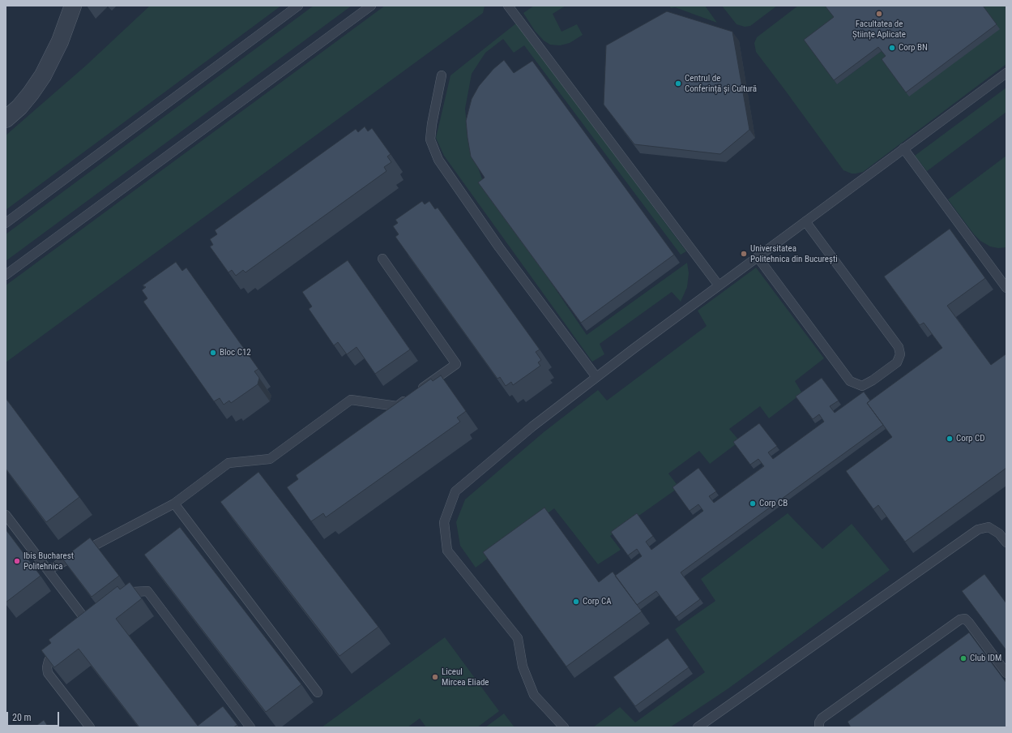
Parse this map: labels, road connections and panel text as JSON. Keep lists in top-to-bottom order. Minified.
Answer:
{"places":["Facultatea de Științe Aplicate","Corp BN","Centrul de Conferință și Cultură","Universitatea Politehnica din București","Bloc C12","Corp CD","Corp CB","Ibis Bucharest Politehnica","Corp CA","Club IDM","Liceul Mircea Eliade"],"scale_bar":"20 m"}
